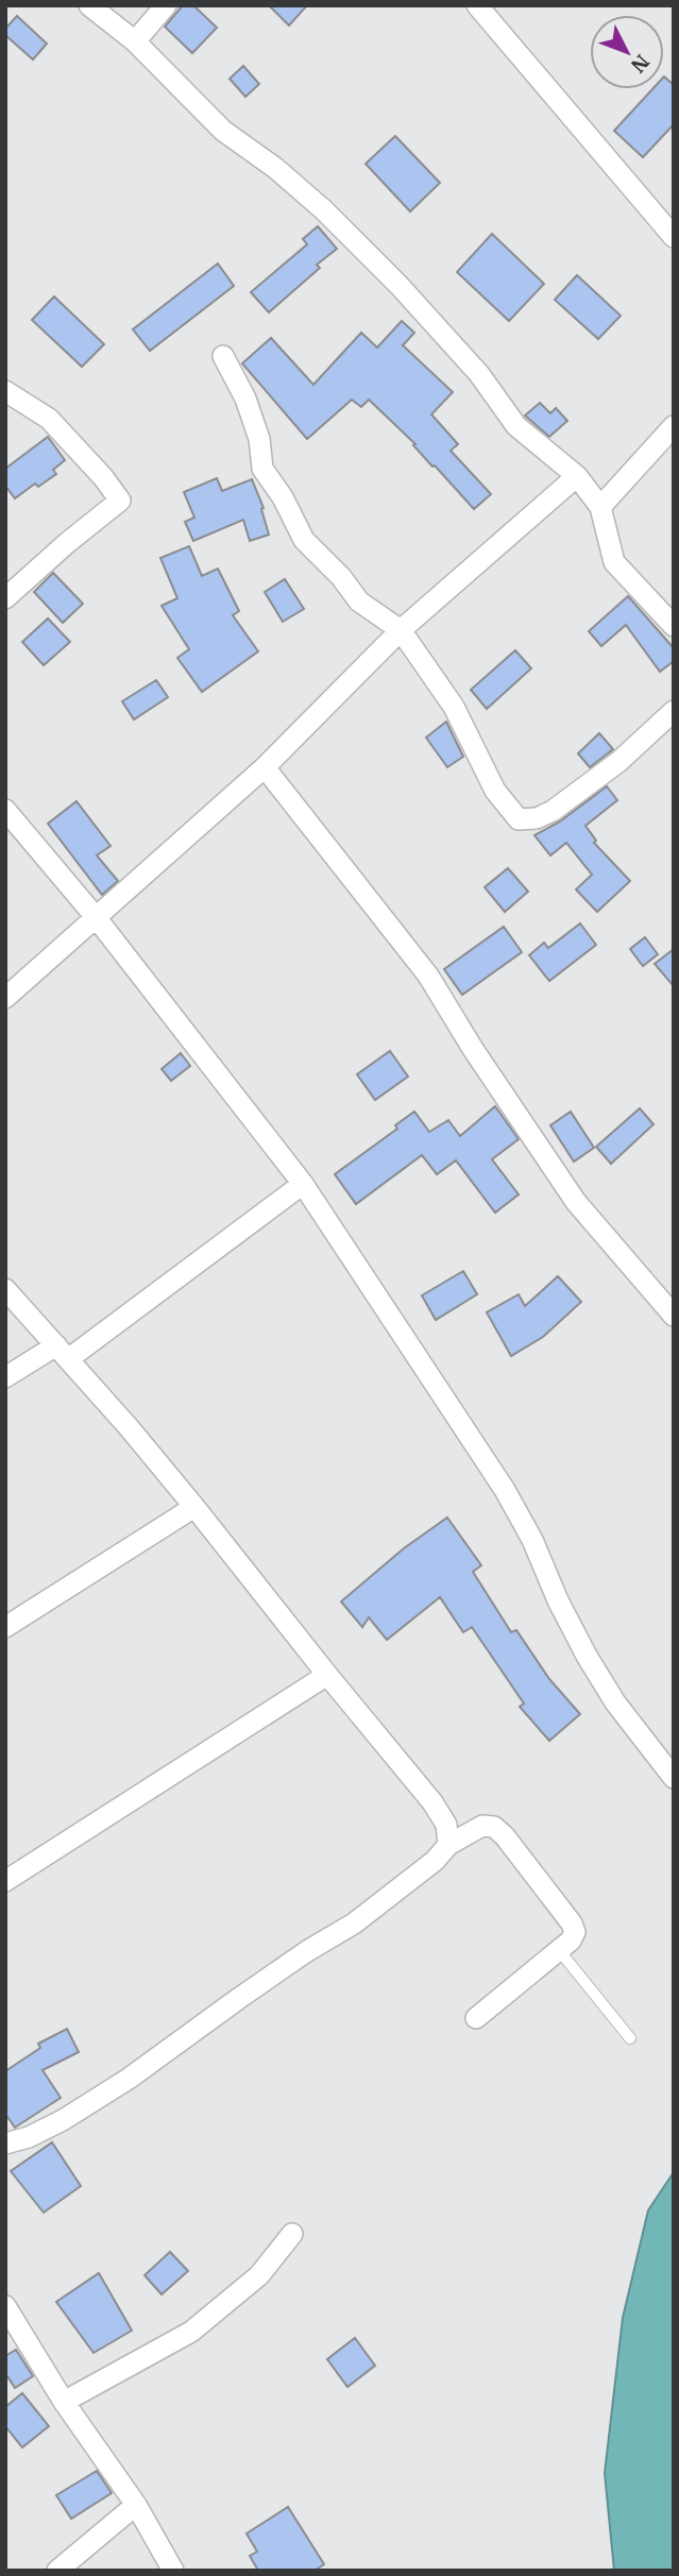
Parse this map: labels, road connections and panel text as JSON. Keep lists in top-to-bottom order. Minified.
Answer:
{"north":"bottom right"}
